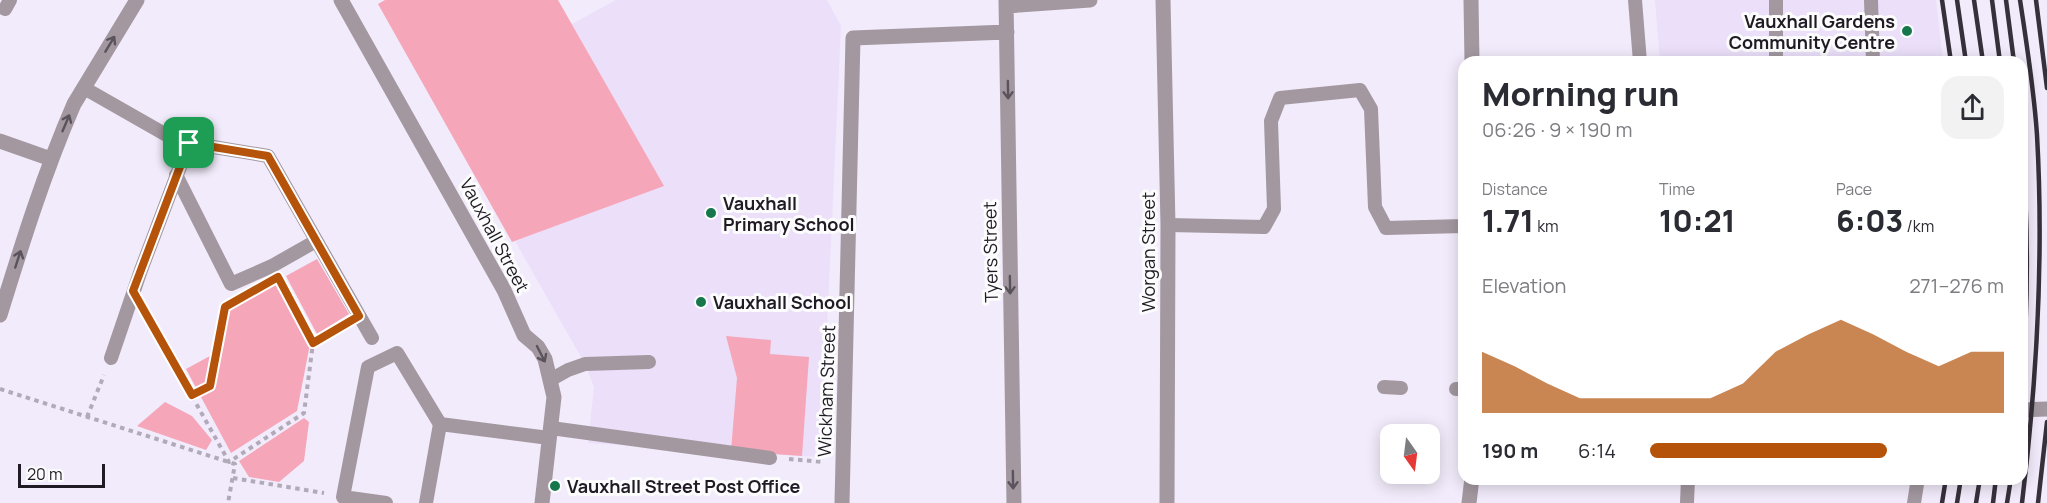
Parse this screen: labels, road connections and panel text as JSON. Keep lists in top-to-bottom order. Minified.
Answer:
{"streets":{"street":["Vauxhall Street","Tyers Street","Worgan Street","Wickham Street"]},"crossings":[["Tyers Street","Wickham Street"]],"one_way":["Vauxhall Street","Tyers Street"],"places":["Vauxhall Gardens Community Centre","Vauxhall Primary School","Vauxhall School","Vauxhall Street Post Office"],"scale_bar":"20 m","north":"bottom","page":{"heading":["Morning run","06:26 · 9 × 190 m"],"stats":[["Distance","1.71 km"],["Time","10:21"],["Pace","6:03 /km"]],"chart":["Elevation","271–276 m"],"list":[{"name":"190 m","note":"6:14"}],"scale":"20 m"}}
